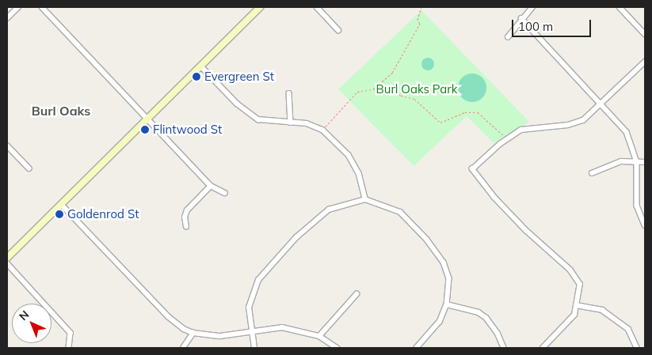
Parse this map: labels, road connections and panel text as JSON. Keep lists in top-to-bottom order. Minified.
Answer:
{"districts":["Burl Oaks"],"parks":["Burl Oaks Park"],"places":["Evergreen St","Flintwood St","Goldenrod St"],"scale_bar":"100 m","north":"top left"}
